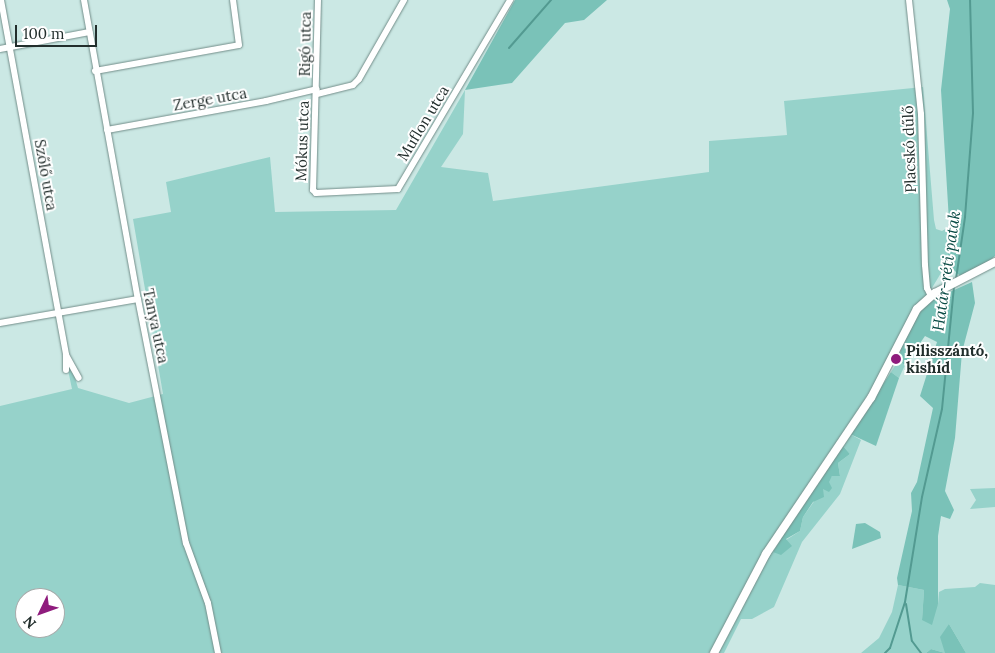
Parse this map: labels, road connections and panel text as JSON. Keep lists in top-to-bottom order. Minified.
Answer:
{"streets":{"street":["Rigó utca","Zerge utca","Muflon utca","Mókus utca","Placskó dűlő","Szőlő utca","Tanya utca"]},"crossings":[["Rigó utca","Zerge utca"],["Rigó utca","Mókus utca"],["Zerge utca","Mókus utca"],["Zerge utca","Tanya utca"],["Muflon utca","Mókus utca"]],"water":["Határ-réti patak"],"places":["Pilisszántó, kishíd"],"scale_bar":"100 m","north":"bottom left"}
